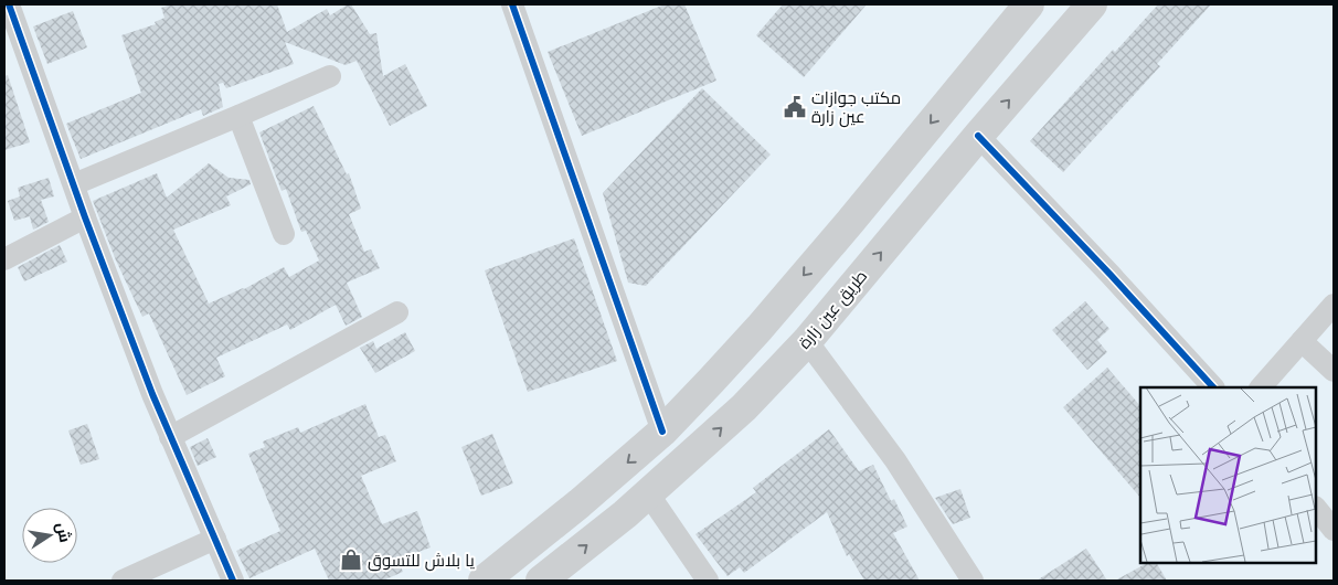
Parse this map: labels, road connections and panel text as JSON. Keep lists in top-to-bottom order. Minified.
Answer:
{"streets":{"main road":["طريق عين زارة"]},"places":{"public building":["مكتب جوازات عين زارة"],"shop":["يا بلاش للتسوق"]},"north":"right"}
